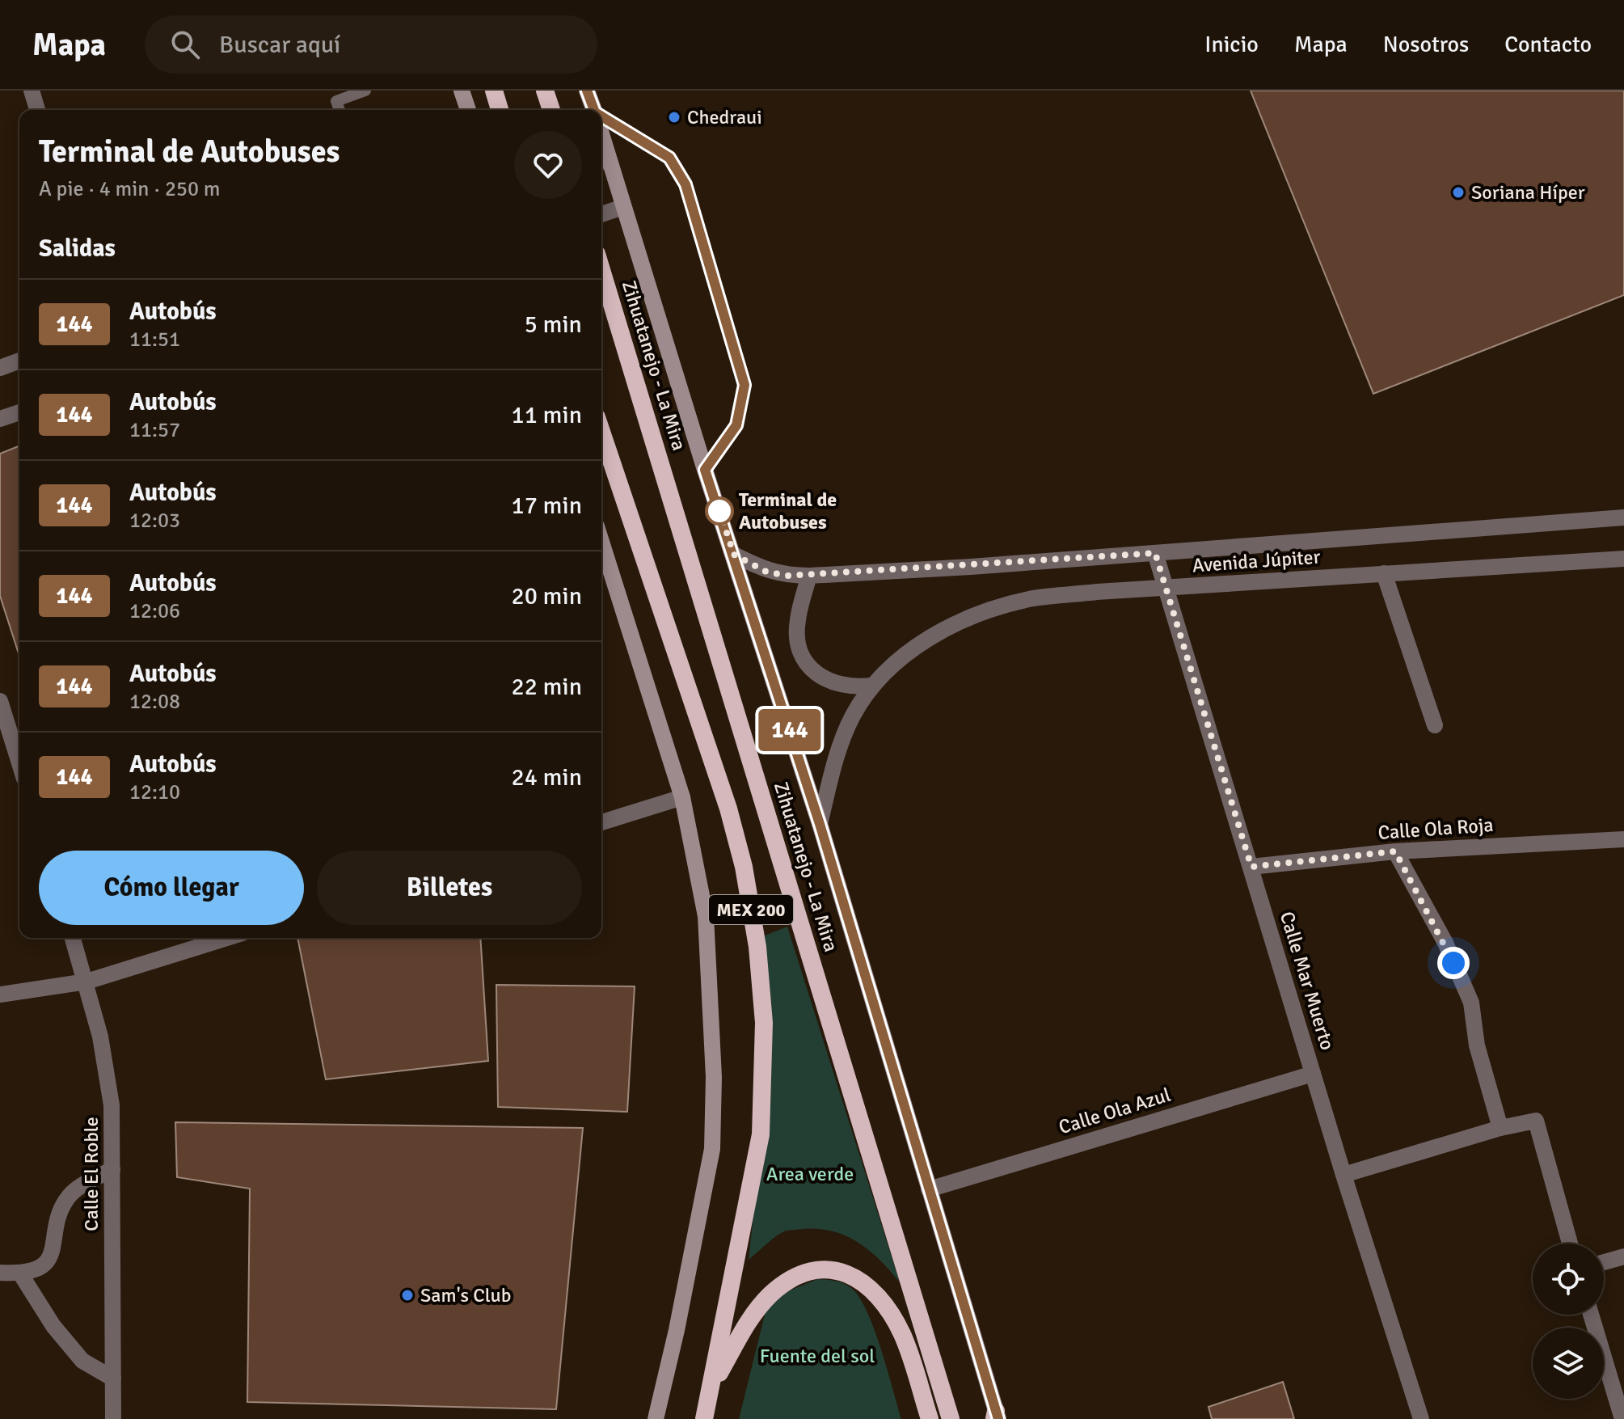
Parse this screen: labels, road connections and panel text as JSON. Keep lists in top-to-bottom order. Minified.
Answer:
{"streets":{"highway":["Zihuatanejo - La Mira","MEX 200"],"street":["Avenida Júpiter","Calle Ola Roja","Calle Mar Muerto","Calle Ola Azul","Calle El Roble"]},"crossings":[["Avenida Júpiter","Calle Mar Muerto"],["Calle Ola Roja","Calle Mar Muerto"],["Calle Mar Muerto","Calle Ola Azul"]],"parks":["Area verde","Fuente del sol"],"places":["Chedraui","Soriana Híper","Terminal de Autobuses","Sam's Club"],"lines":["bus line 144"],"page":{"header":"Mapa","search":"Buscar aquí","nav":["Inicio","Mapa","Nosotros","Contacto"],"on_map":"144","heading":[["Terminal de Autobuses","A pie · 4 min · 250 m"],"Salidas"],"list":[{"mark":"144","name":"Autobús","note":"11:51","value":"5 min"},{"mark":"144","name":"Autobús","note":"11:57","value":"11 min"},{"mark":"144","name":"Autobús","note":"12:03","value":"17 min"},{"mark":"144","name":"Autobús","note":"12:06","value":"20 min"},{"mark":"144","name":"Autobús","note":"12:08","value":"22 min"},{"mark":"144","name":"Autobús","note":"12:10","value":"24 min"}],"buttons":["Cómo llegar","Billetes"]}}
